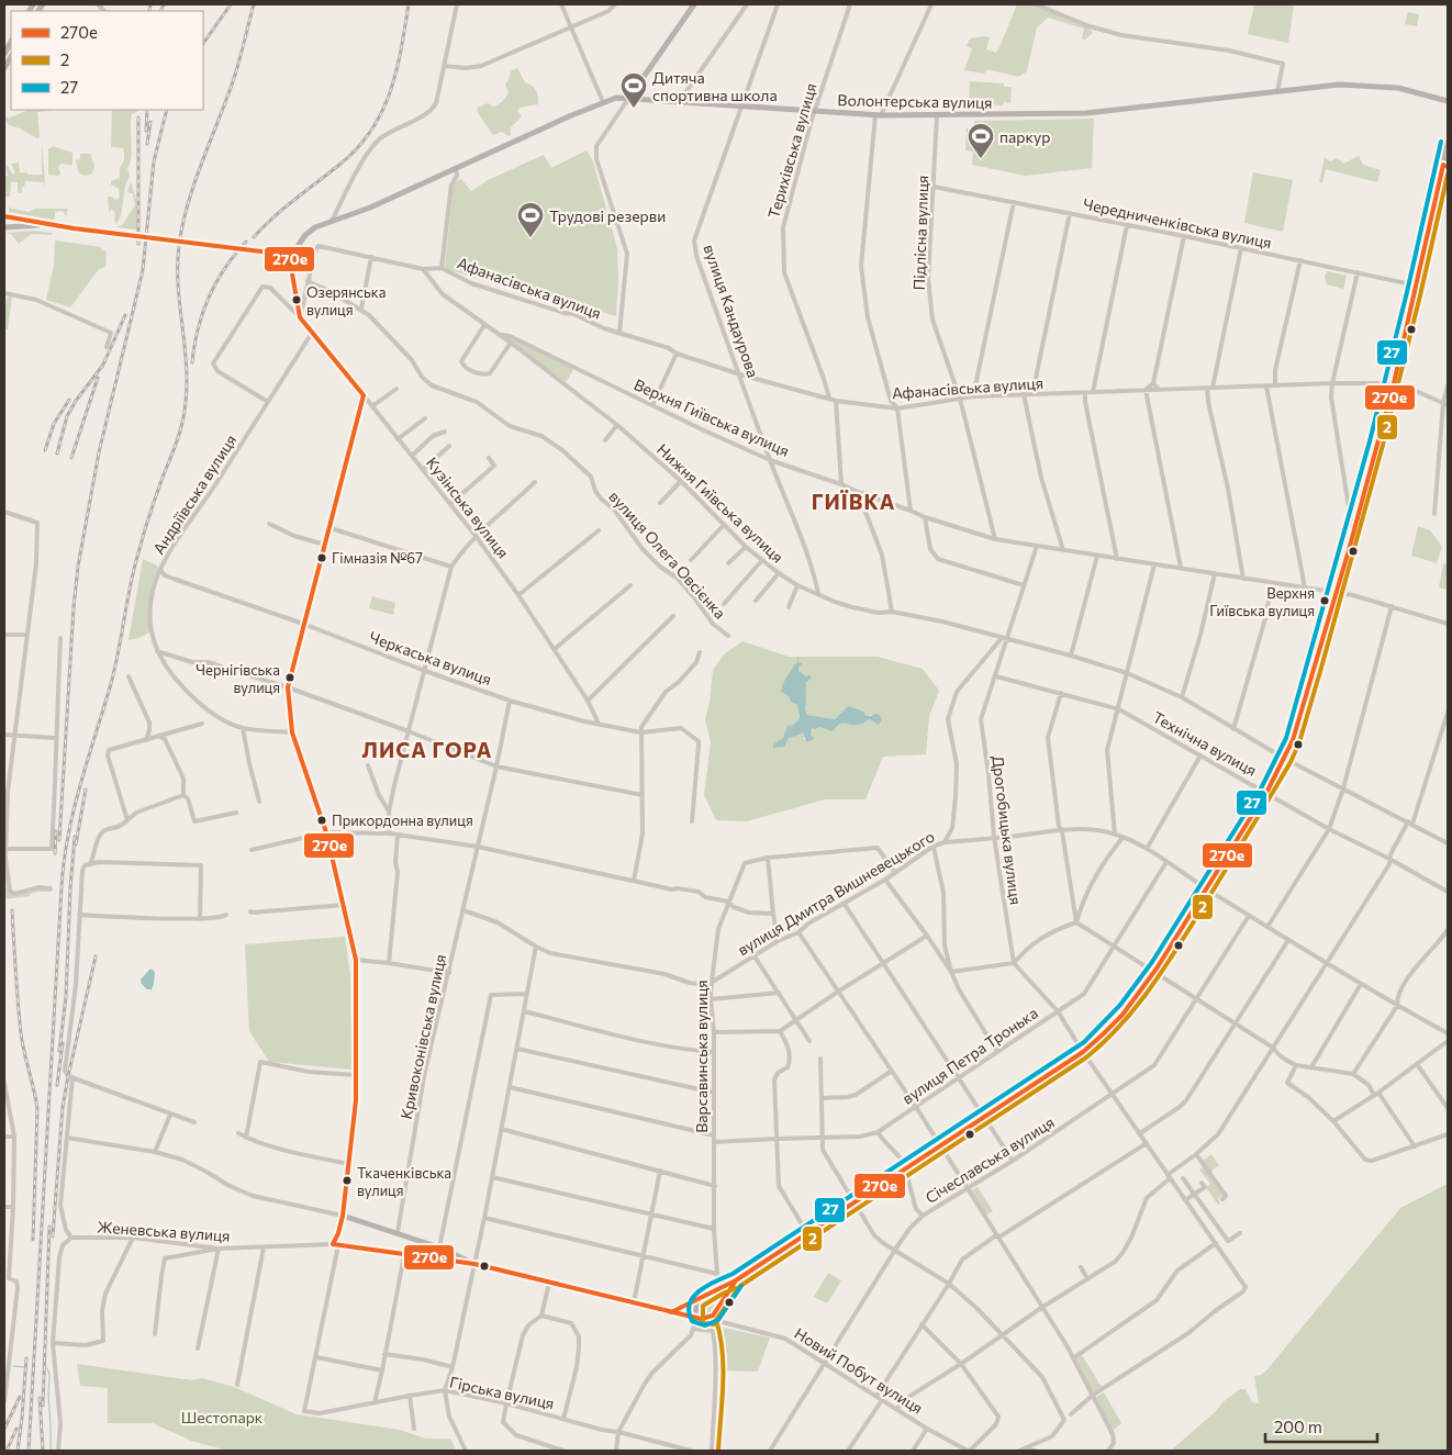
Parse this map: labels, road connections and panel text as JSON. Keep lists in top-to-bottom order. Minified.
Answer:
{"streets":{"main road":["Волонтерська вулиця","Кузінська вулиця","Женевська вулиця","Новий Побут вулиця"],"street":["Терихівська вулиця","Чередниченківська вулиця","Підлісна вулиця","Афанасівська вулиця","вулиця Кандаурова","Верхня Гиївська вулиця","Андріївська вулиця","Нижня Гиївська вулиця","вулиця Олега Овсієнка","Черкаська вулиця","Технічна вулиця","Дрогобицька вулиця","вулиця Дмитра Вишневецького","Кривоконівська вулиця","вулиця Петра Тронька","Варсавинська вулиця","Січеславська вулиця","Гірська вулиця"]},"crossings":[["Волонтерська вулиця","Терихівська вулиця"],["Волонтерська вулиця","Підлісна вулиця"],["Волонтерська вулиця","вулиця Кандаурова"],["Терихівська вулиця","Афанасівська вулиця"],["Чередниченківська вулиця","Підлісна вулиця"],["Підлісна вулиця","Афанасівська вулиця"],["Підлісна вулиця","Верхня Гиївська вулиця"],["Афанасівська вулиця","вулиця Кандаурова"],["вулиця Кандаурова","Верхня Гиївська вулиця"],["вулиця Кандаурова","Нижня Гиївська вулиця"],["Верхня Гиївська вулиця","Нижня Гиївська вулиця"],["Верхня Гиївська вулиця","Дрогобицька вулиця"],["Андріївська вулиця","Кузінська вулиця"],["Андріївська вулиця","Черкаська вулиця"],["Нижня Гиївська вулиця","Дрогобицька вулиця"],["Кузінська вулиця","Черкаська вулиця"],["Черкаська вулиця","Кривоконівська вулиця"],["Технічна вулиця","Дрогобицька вулиця"],["Дрогобицька вулиця","вулиця Дмитра Вишневецького"],["вулиця Дмитра Вишневецького","вулиця Петра Тронька"],["вулиця Дмитра Вишневецького","Варсавинська вулиця"],["вулиця Дмитра Вишневецького","Січеславська вулиця"],["вулиця Петра Тронька","Варсавинська вулиця"],["Січеславська вулиця","Новий Побут вулиця"],["Женевська вулиця","Новий Побут вулиця"]],"districts":["ГИЇВКА","ЛИСА ГОРА"],"parks":["Шестопарк"],"places":{"sports":["Дитяча спортивна школа","паркур","Трудові резерви"],"other":["Озерянська вулиця","Гімназія №67","Верхня Гиївська вулиця","Чернігівська вулиця","Прикордонна вулиця","Ткаченківська вулиця"]},"lines":["transit line 27","transit line 270е","transit line 2"],"legend":["270е","2","27"],"scale_bar":"200 m"}
